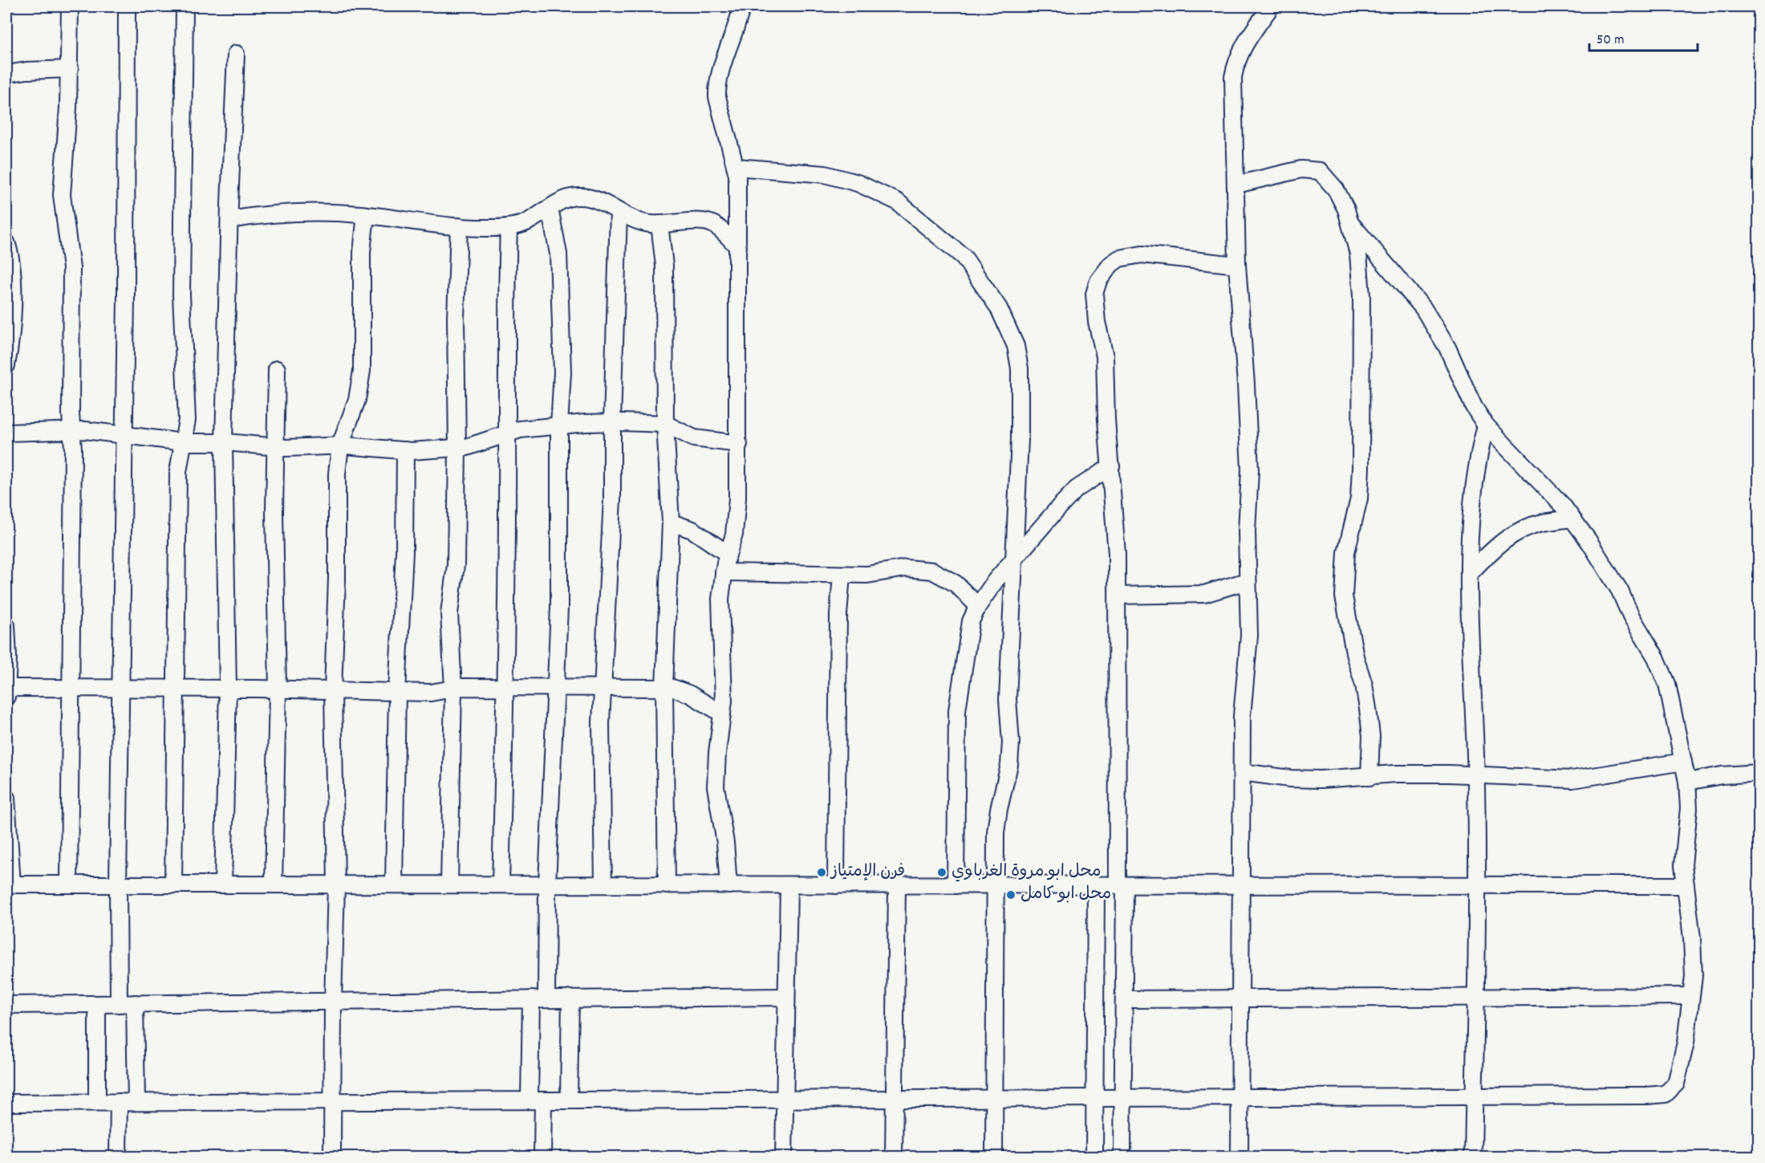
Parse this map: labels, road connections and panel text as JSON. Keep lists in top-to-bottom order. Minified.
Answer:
{"places":["فرن الإمتياز","محل ابو مروة الغرباوي","محل ابو كامل"],"scale_bar":"50 m"}
